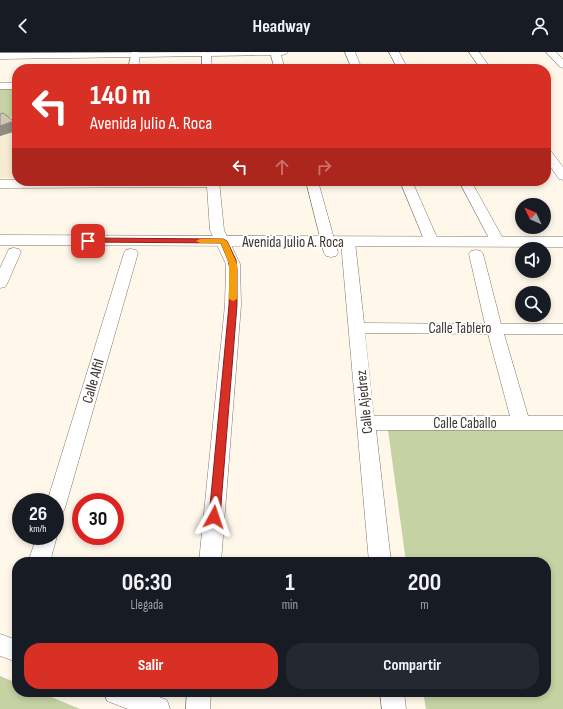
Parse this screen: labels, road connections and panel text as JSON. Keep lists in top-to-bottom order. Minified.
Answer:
{"streets":{"street":["Avenida Julio A. Roca","Calle Tablero","Calle Alfil","Calle Ajedrez","Calle Caballo"]},"crossings":[["Avenida Julio A. Roca","Calle Alfil"],["Avenida Julio A. Roca","Calle Ajedrez"],["Calle Tablero","Calle Ajedrez"],["Calle Ajedrez","Calle Caballo"]],"north":"top left","page":{"header":"Headway","turn":["140 m","Avenida Julio A. Roca"],"speed":"26 km/h","limit":"30","eta":["06:30","Llegada","1","min","200","m"],"buttons":["Salir","Compartir"]}}
